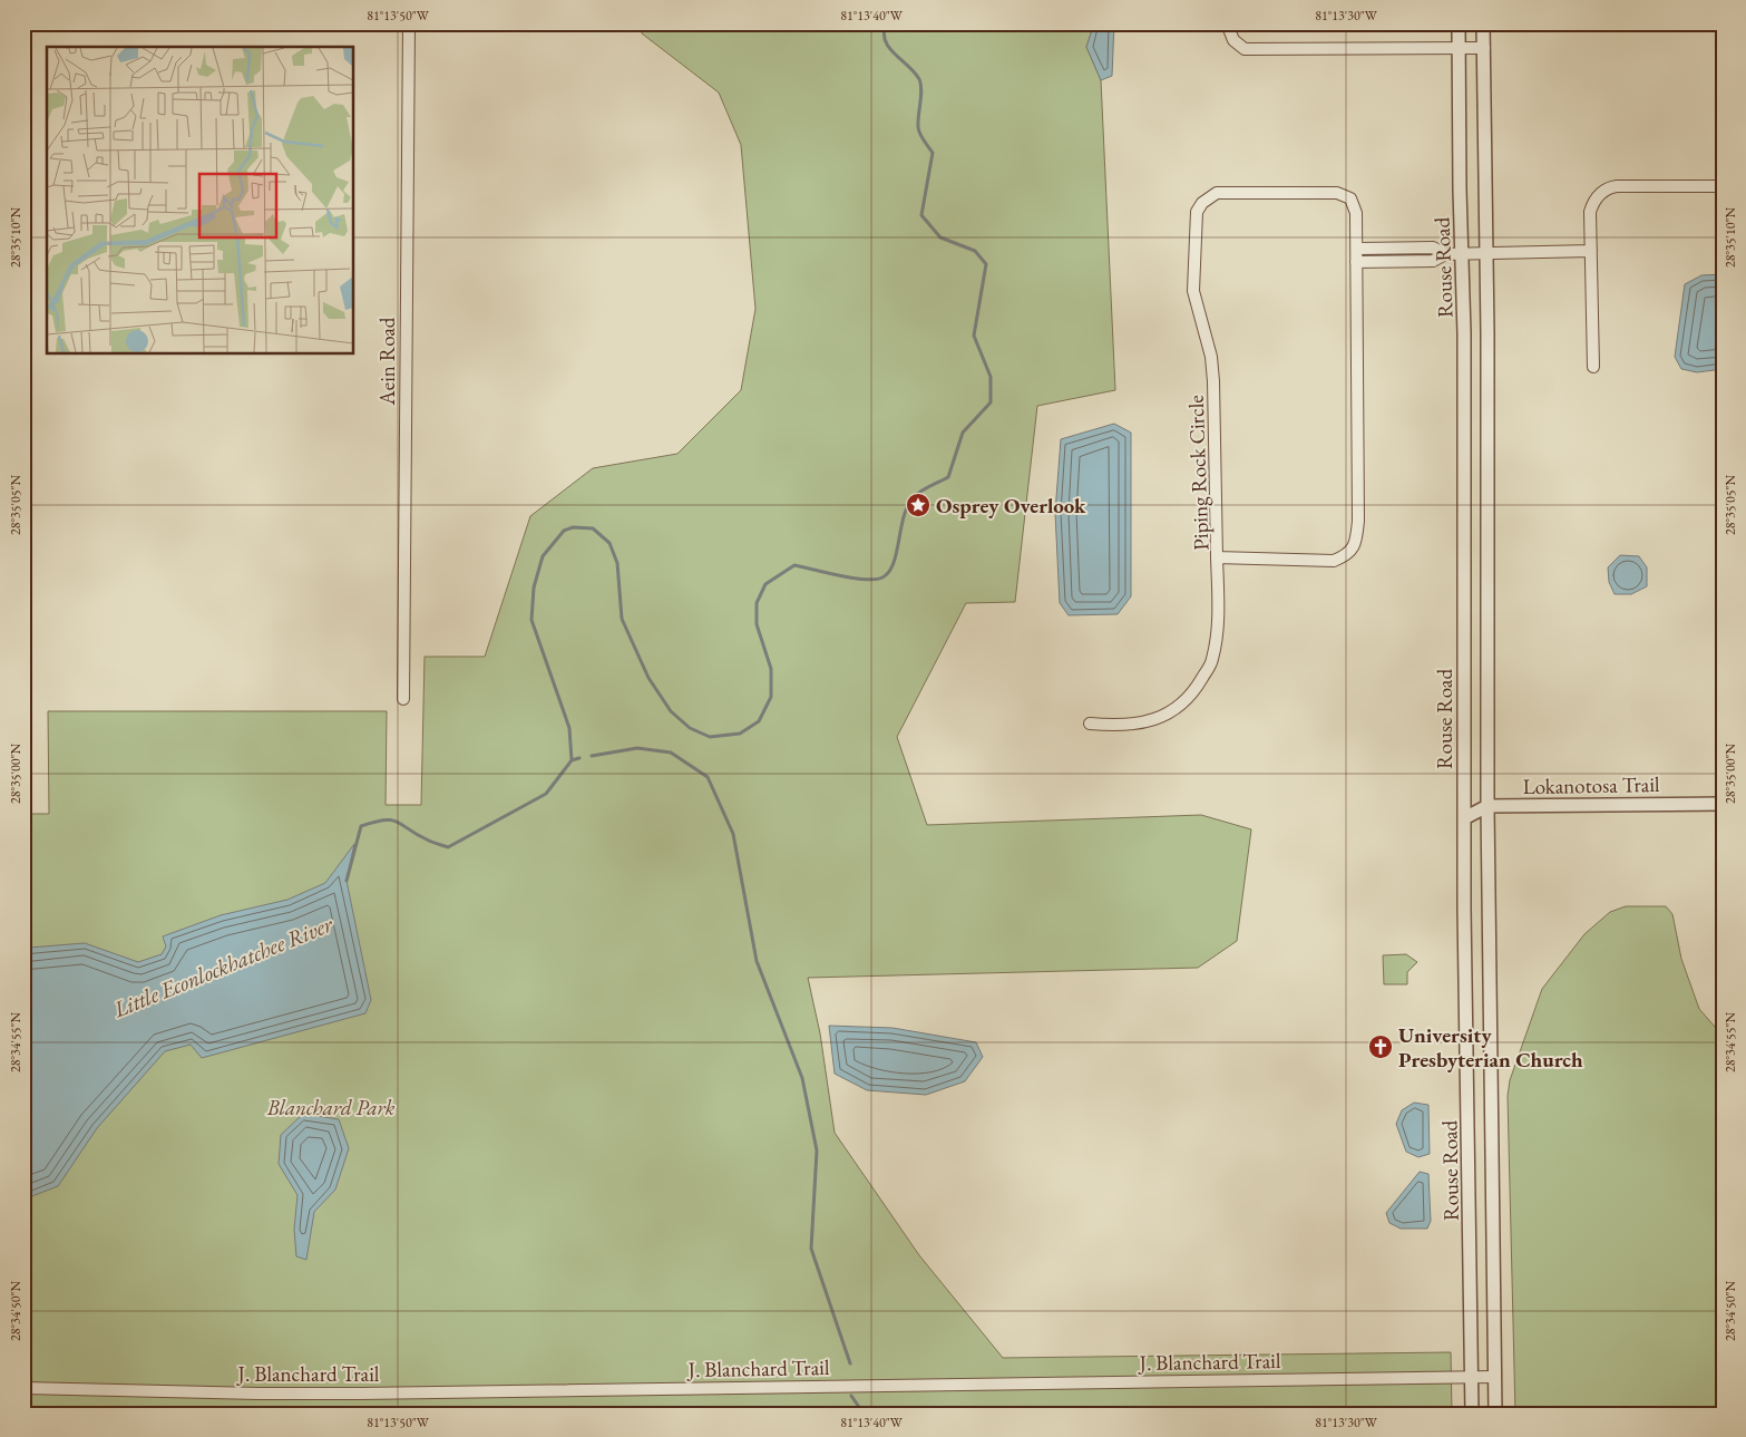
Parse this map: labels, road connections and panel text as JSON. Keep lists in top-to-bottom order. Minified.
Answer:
{"streets":{"street":["Rouse Road","Aein Road","Piping Rock Circle","Lokanotosa Trail","J. Blanchard Trail"]},"crossings":[["Rouse Road","Lokanotosa Trail"],["Rouse Road","J. Blanchard Trail"]],"water":["Little Econlockhatchee River"],"parks":["Blanchard Park"],"places":{"place":["Osprey Overlook"],"church":["University Presbyterian Church"]},"coordinates":["81°13'50\"W","81°13'40\"W","81°13'30\"W","28°35'10\"N","28°35'05\"N","28°35'00\"N","28°34'55\"N","28°34'50\"N"]}
